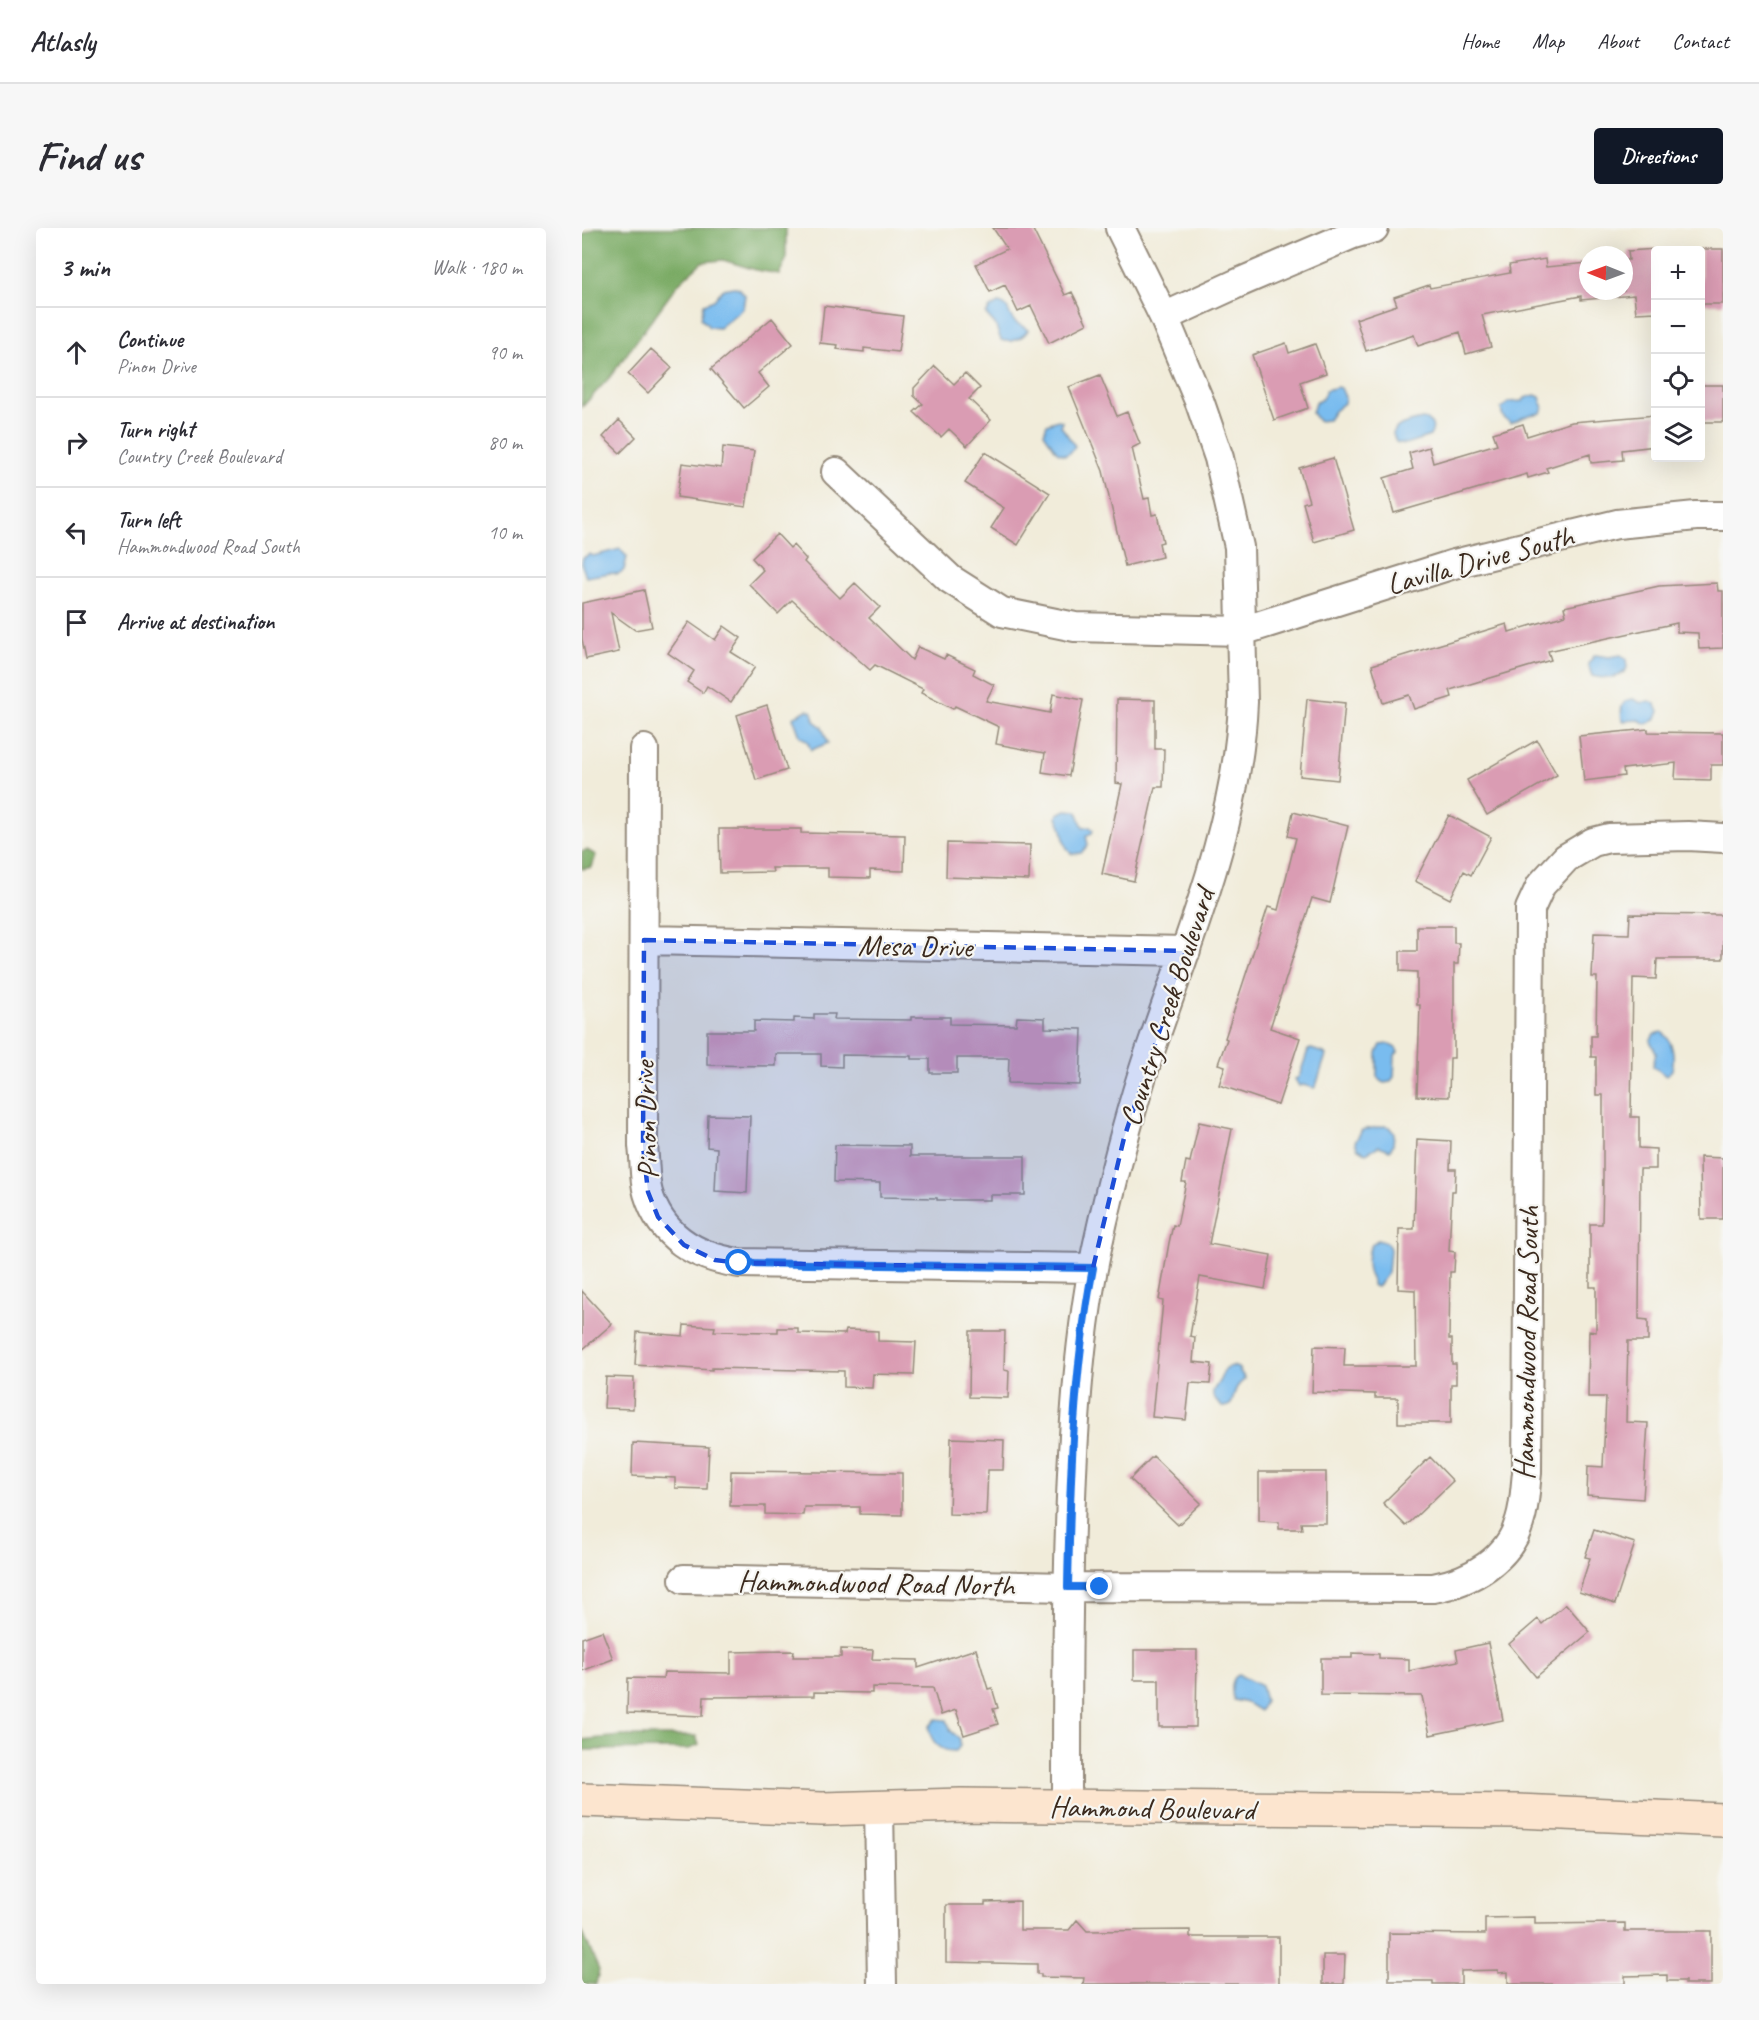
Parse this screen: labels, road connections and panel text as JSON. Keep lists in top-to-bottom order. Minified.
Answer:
{"streets":{"street":["Lavilla Drive South","Mesa Drive","Country Creek Boulevard","Pinon Drive","Hammondwood Road South","Hammondwood Road North","Hammond Boulevard"]},"crossings":[["Lavilla Drive South","Country Creek Boulevard"],["Mesa Drive","Country Creek Boulevard"],["Mesa Drive","Pinon Drive"],["Country Creek Boulevard","Pinon Drive"],["Country Creek Boulevard","Hammondwood Road South"],["Country Creek Boulevard","Hammondwood Road North"],["Country Creek Boulevard","Hammond Boulevard"],["Hammondwood Road South","Hammondwood Road North"]],"north":"left","page":{"header":"Atlasly","nav":["Home","Map","About","Contact"],"buttons":"Directions","title":"Find us","heading":["3 min","Walk · 180 m"],"map_buttons":["+","−"],"list":[["Continue","Pinon Drive","90 m"],["Turn right","Country Creek Boulevard","80 m"],["Turn left","Hammondwood Road South","10 m"],"Arrive at destination"]}}
